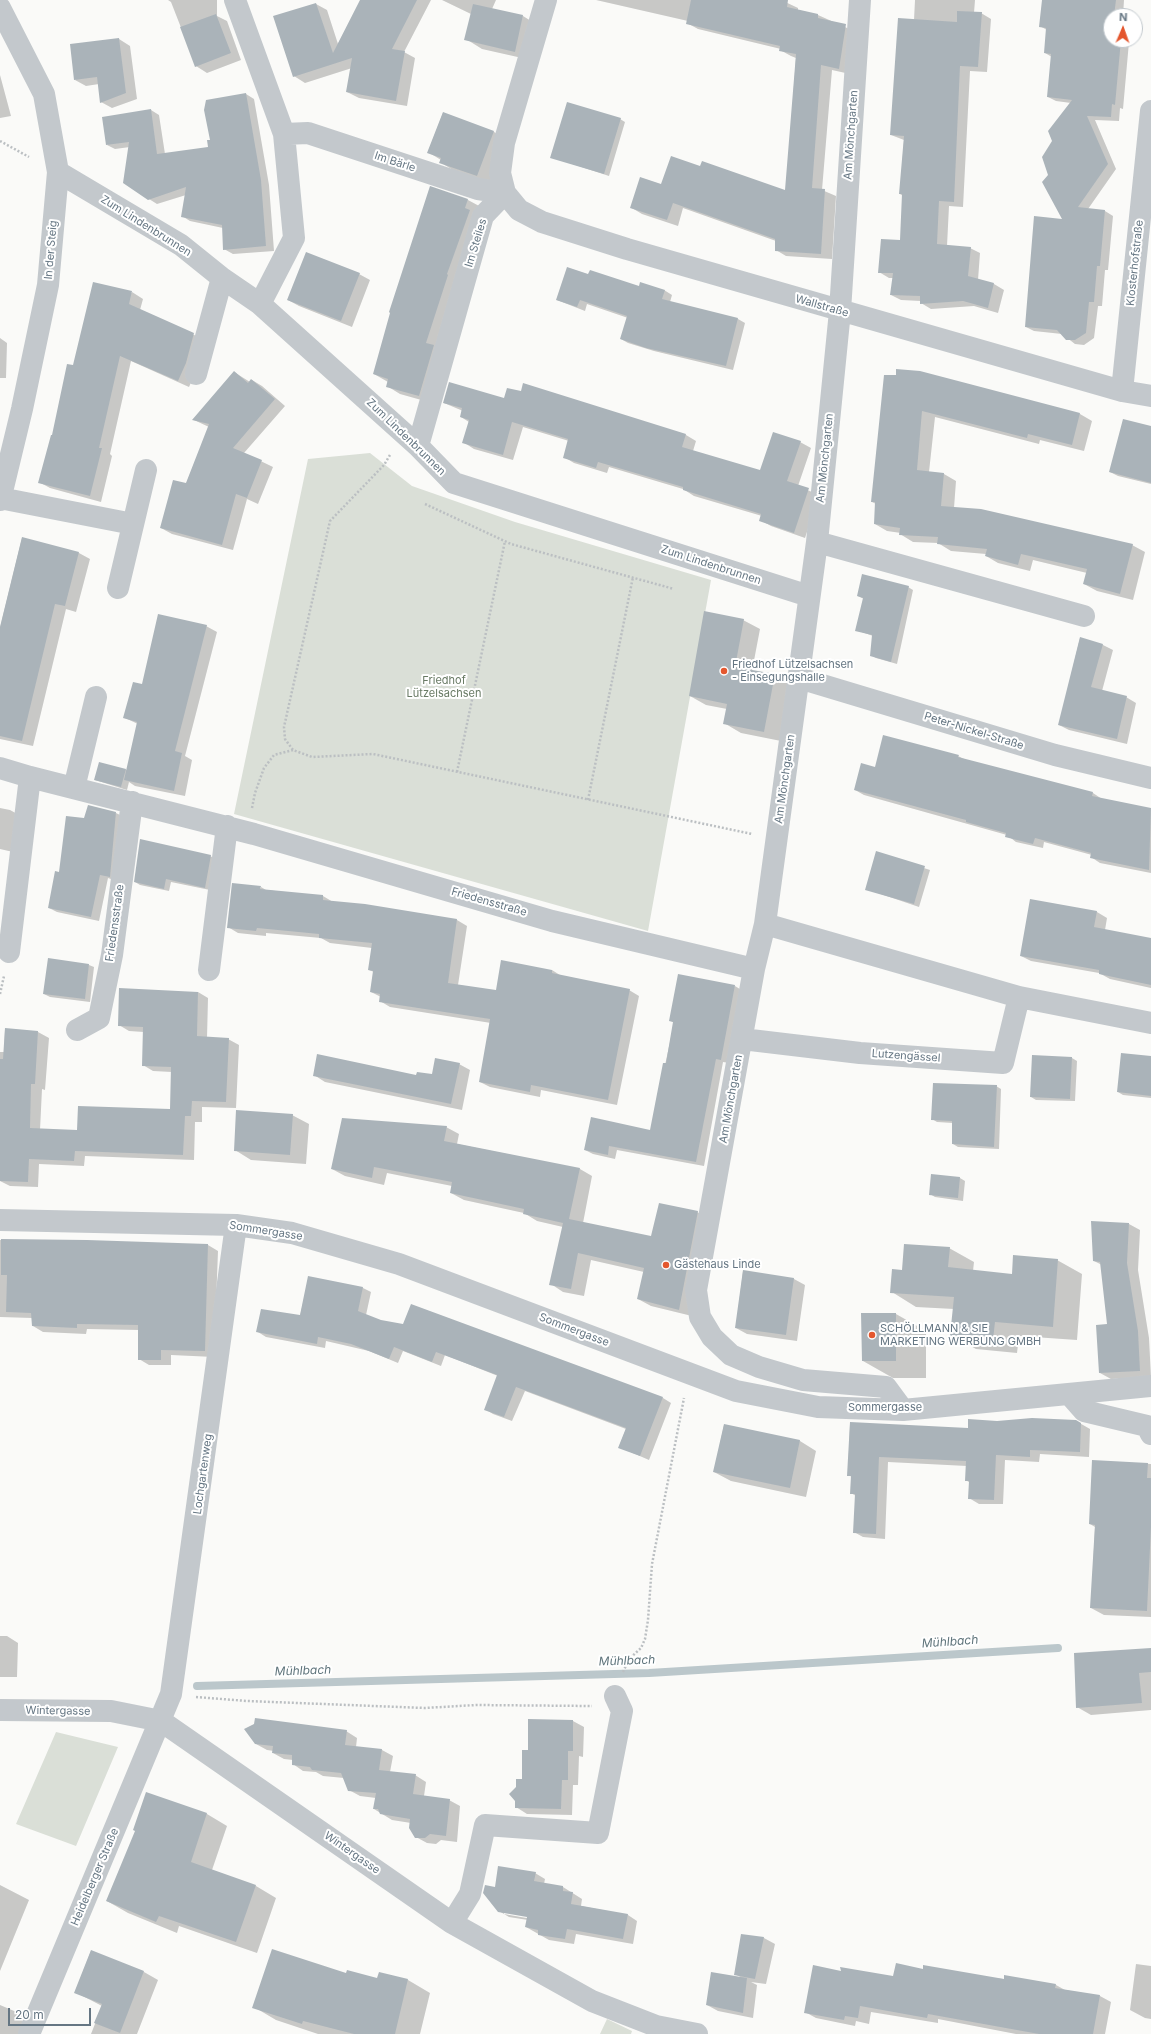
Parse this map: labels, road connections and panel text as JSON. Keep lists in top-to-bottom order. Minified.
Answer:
{"streets":{"street":["Am Mönchgarten","Im Bärle","Zum Lindenbrunnen","Im Steiles","In der Steig","Klosterhofstraße","Wallstraße","Peter-Nickel-Straße","Friedensstraße","Lutzengässel","Sommergasse","Lochgartenweg","Wintergasse","Heidelberger Straße"]},"crossings":[["Am Mönchgarten","Zum Lindenbrunnen"],["Am Mönchgarten","Wallstraße"],["Am Mönchgarten","Peter-Nickel-Straße"],["Am Mönchgarten","Friedensstraße"],["Am Mönchgarten","Lutzengässel"],["Am Mönchgarten","Sommergasse"],["Im Bärle","Im Steiles"],["Im Bärle","Wallstraße"],["Zum Lindenbrunnen","Im Steiles"],["Zum Lindenbrunnen","In der Steig"],["Im Steiles","Wallstraße"],["Klosterhofstraße","Wallstraße"],["Sommergasse","Lochgartenweg"],["Lochgartenweg","Wintergasse"],["Lochgartenweg","Heidelberger Straße"],["Wintergasse","Heidelberger Straße"]],"water":["Mühlbach"],"parks":["Friedhof Lützelsachsen"],"places":["Friedhof Lützelsachsen - Einsegungshalle","Gästehaus Linde","SCHÖLLMANN & SIE MARKETING WERBUNG GMBH"],"scale_bar":"20 m","north":"top"}
